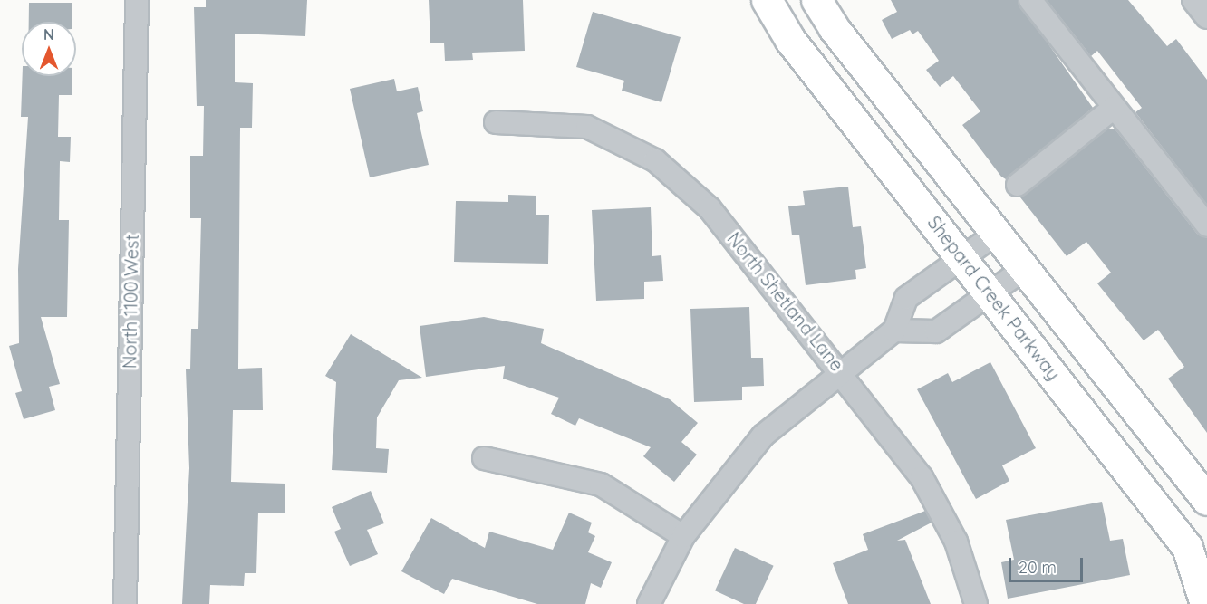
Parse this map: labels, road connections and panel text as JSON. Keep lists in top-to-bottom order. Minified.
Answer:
{"streets":{"street":["Shepard Creek Parkway","North 1100 West","North Shetland Lane"]},"scale_bar":"20 m","north":"top"}
